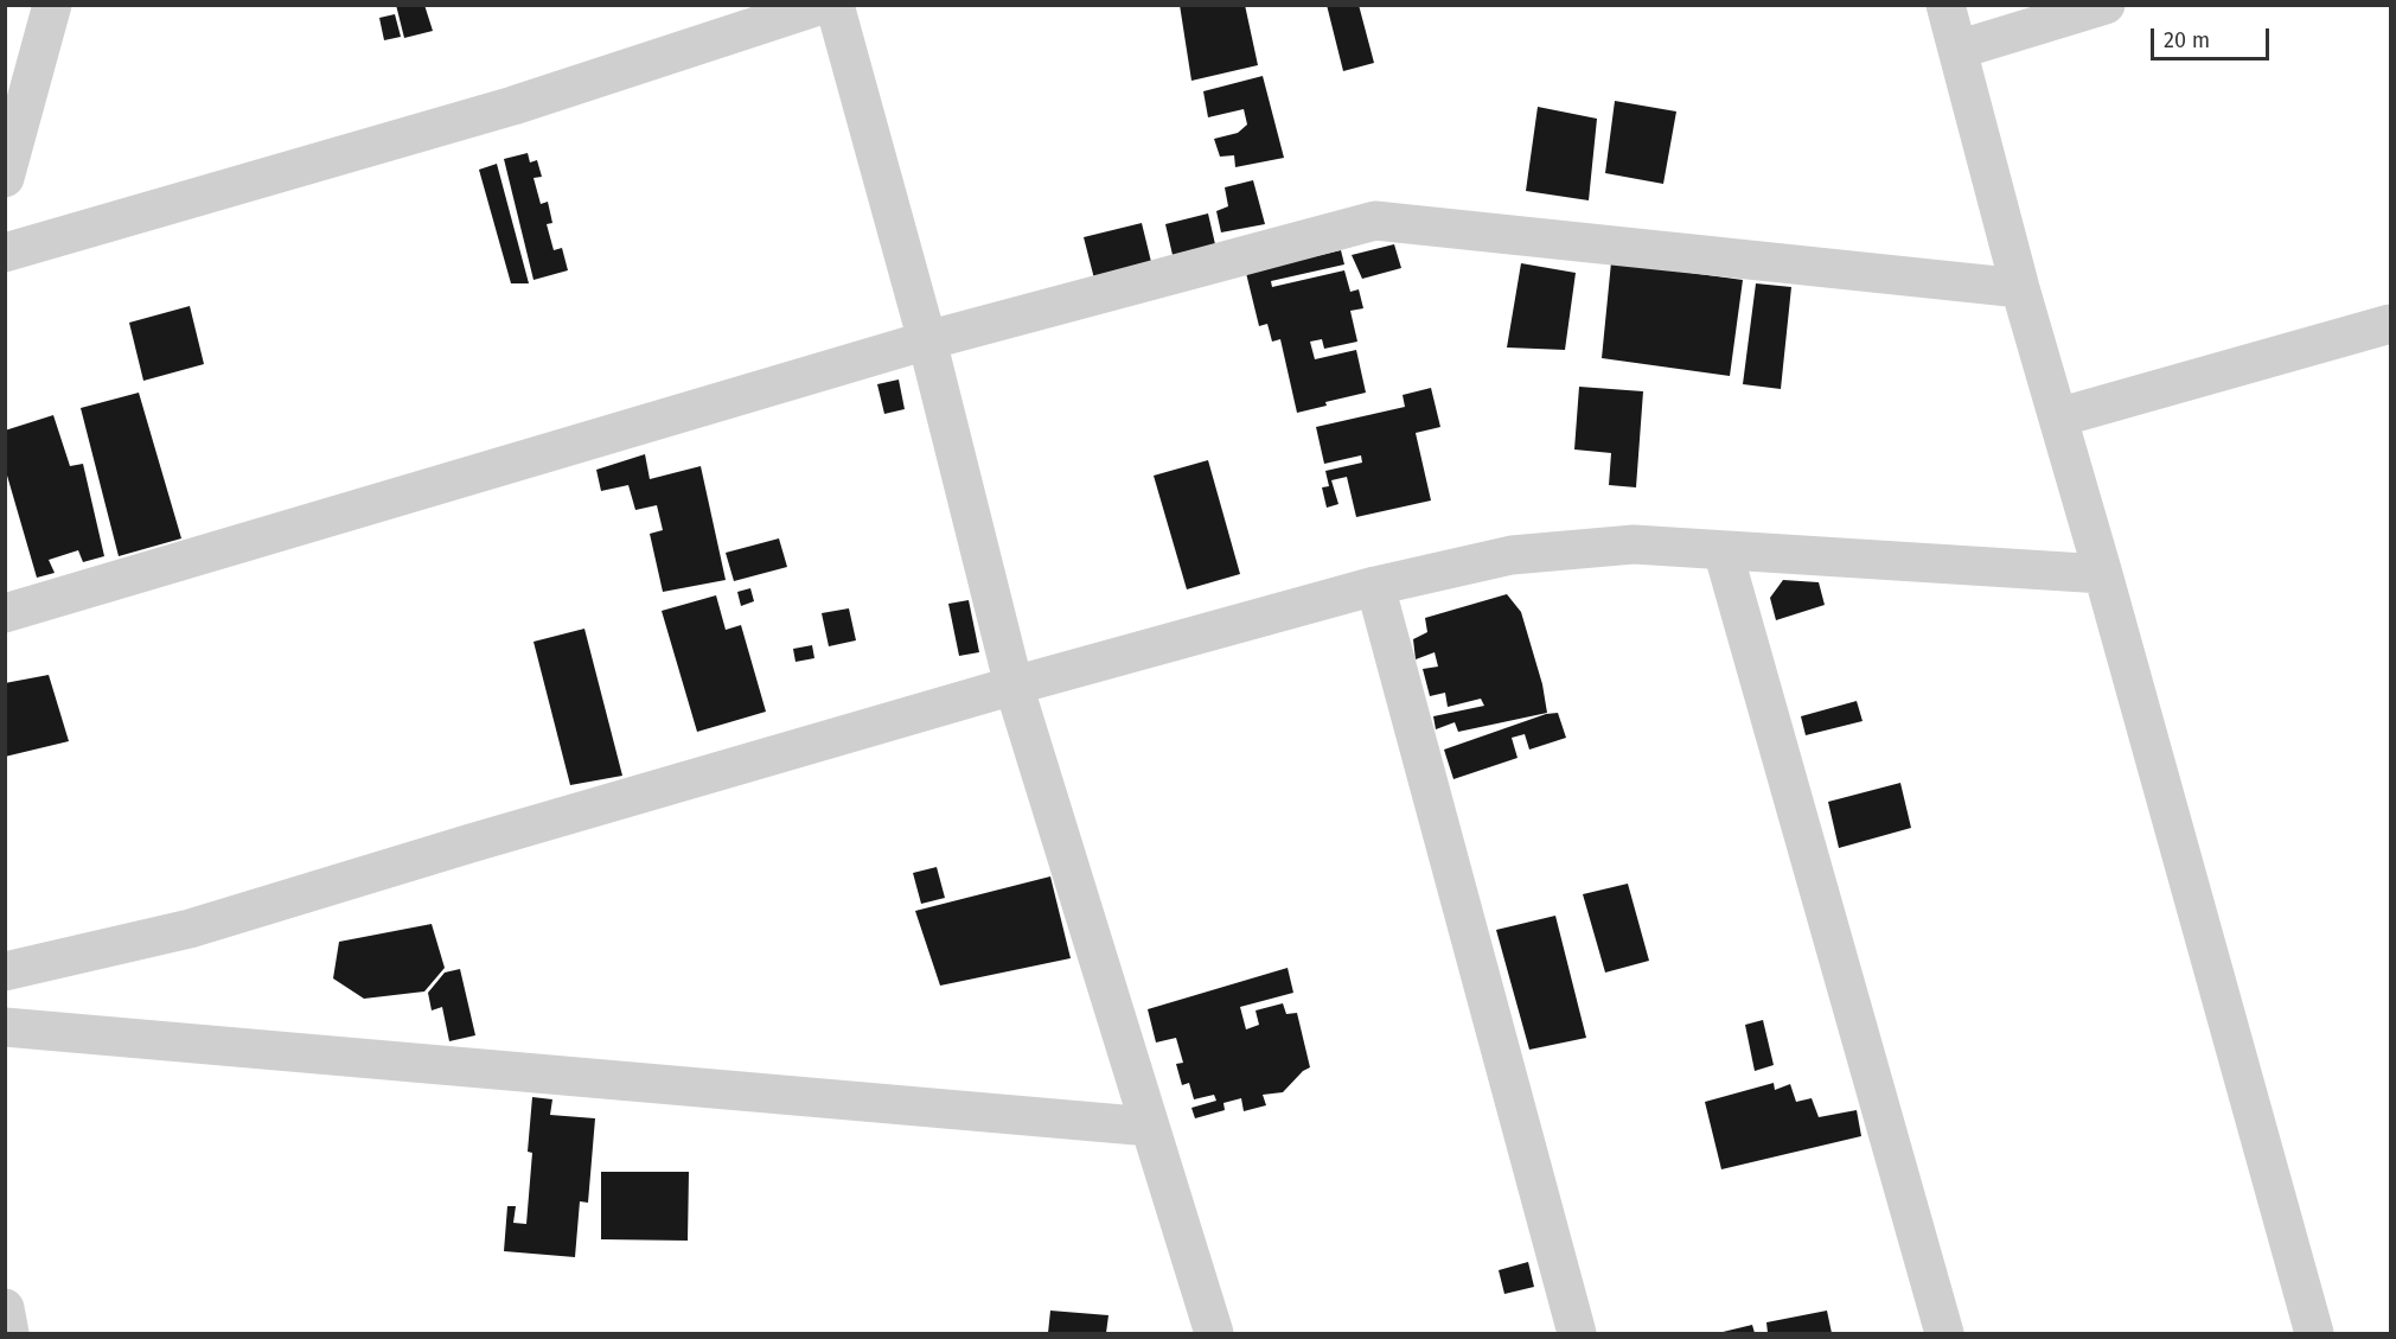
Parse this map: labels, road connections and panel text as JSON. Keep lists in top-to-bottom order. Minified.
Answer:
{"scale_bar":"20 m"}
